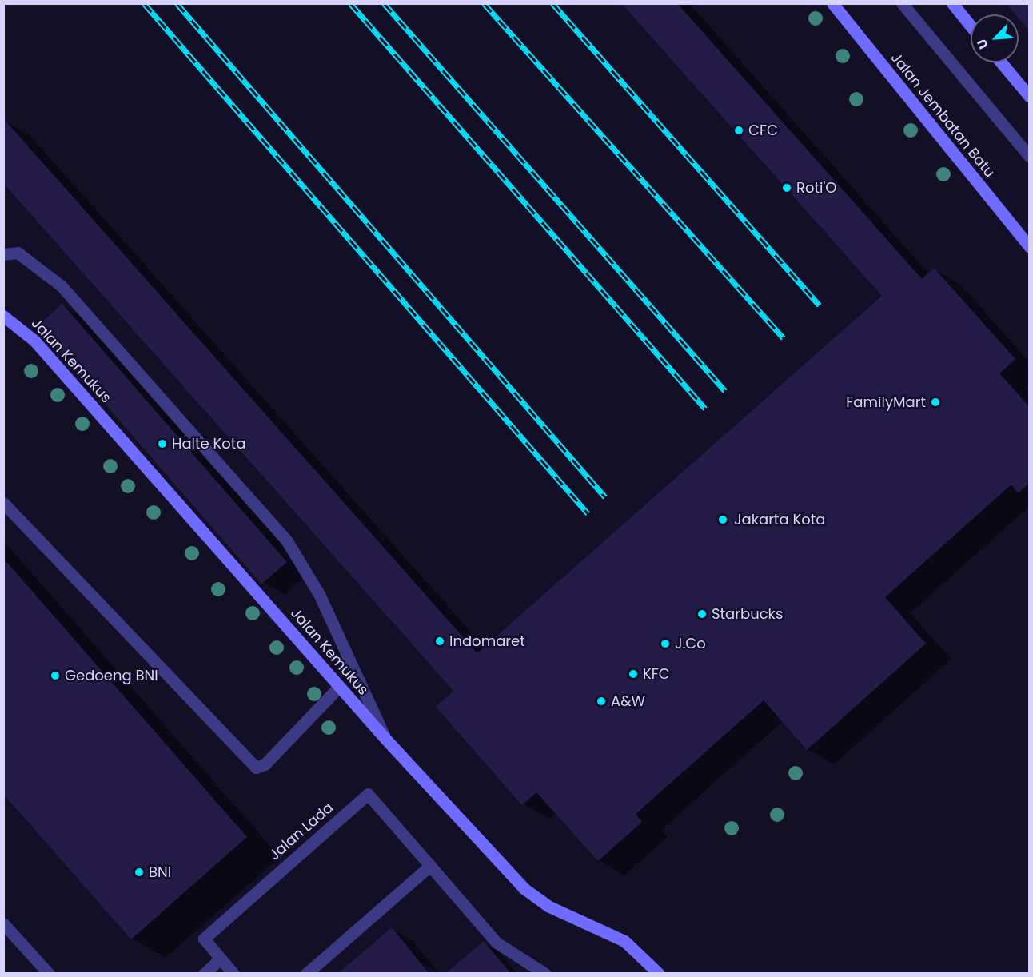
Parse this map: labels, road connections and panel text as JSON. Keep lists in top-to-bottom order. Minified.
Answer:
{"streets":{"main road":["Jalan Jembatan Batu","Jalan Kemukus"],"street":["Jalan Lada"]},"places":["CFC","Roti'O","FamilyMart","Halte Kota","Jakarta Kota","Starbucks","Indomaret","J.Co","KFC","Gedoeng BNI","A&W","BNI"],"north":"bottom left"}
